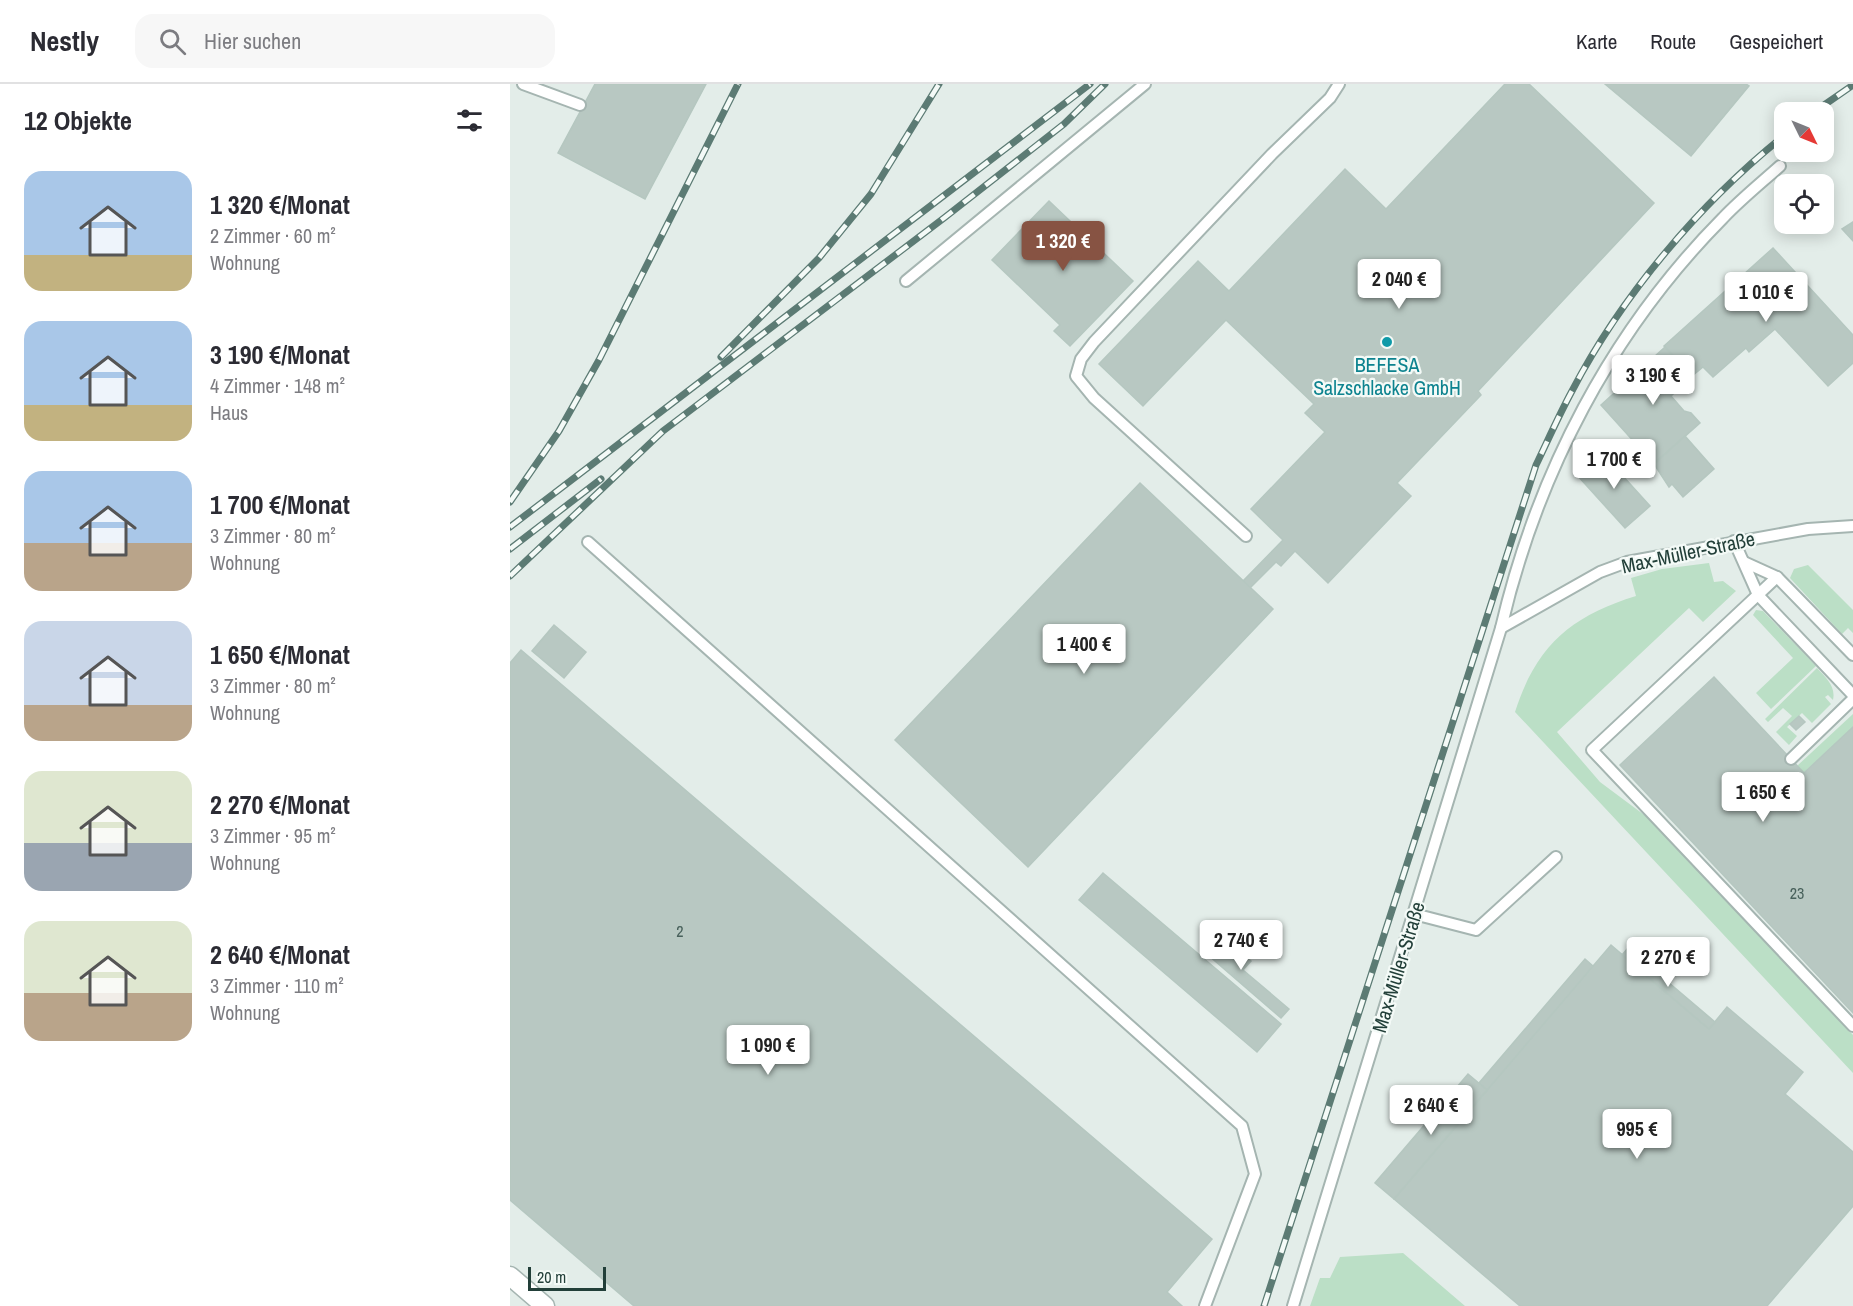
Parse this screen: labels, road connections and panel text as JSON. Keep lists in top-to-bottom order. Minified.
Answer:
{"streets":{"lane":["Max-Müller-Straße"]},"places":["BEFESA Salzschlacke GmbH"],"house_numbers":["23","2"],"scale_bar":"20 m","north":"bottom right","page":{"header":"Nestly","search":"Hier suchen","nav":["Karte","Route","Gespeichert"],"heading":"12 Objekte","list":[{"name":"1 320 €/Monat","note":"2 Zimmer · 60 m² · Wohnung"},{"name":"3 190 €/Monat","note":"4 Zimmer · 148 m² · Haus"},{"name":"1 700 €/Monat","note":"3 Zimmer · 80 m² · Wohnung"},{"name":"1 650 €/Monat","note":"3 Zimmer · 80 m² · Wohnung"},{"name":"2 270 €/Monat","note":"3 Zimmer · 95 m² · Wohnung"},{"name":"2 640 €/Monat","note":"3 Zimmer · 110 m² · Wohnung"}],"price":["1 320 €","2 040 €","1 010 €","3 190 €","1 700 €","1 400 €","1 650 €","2 740 €","2 270 €","1 090 €","2 640 €","995 €"],"scale":"20 m"}}
